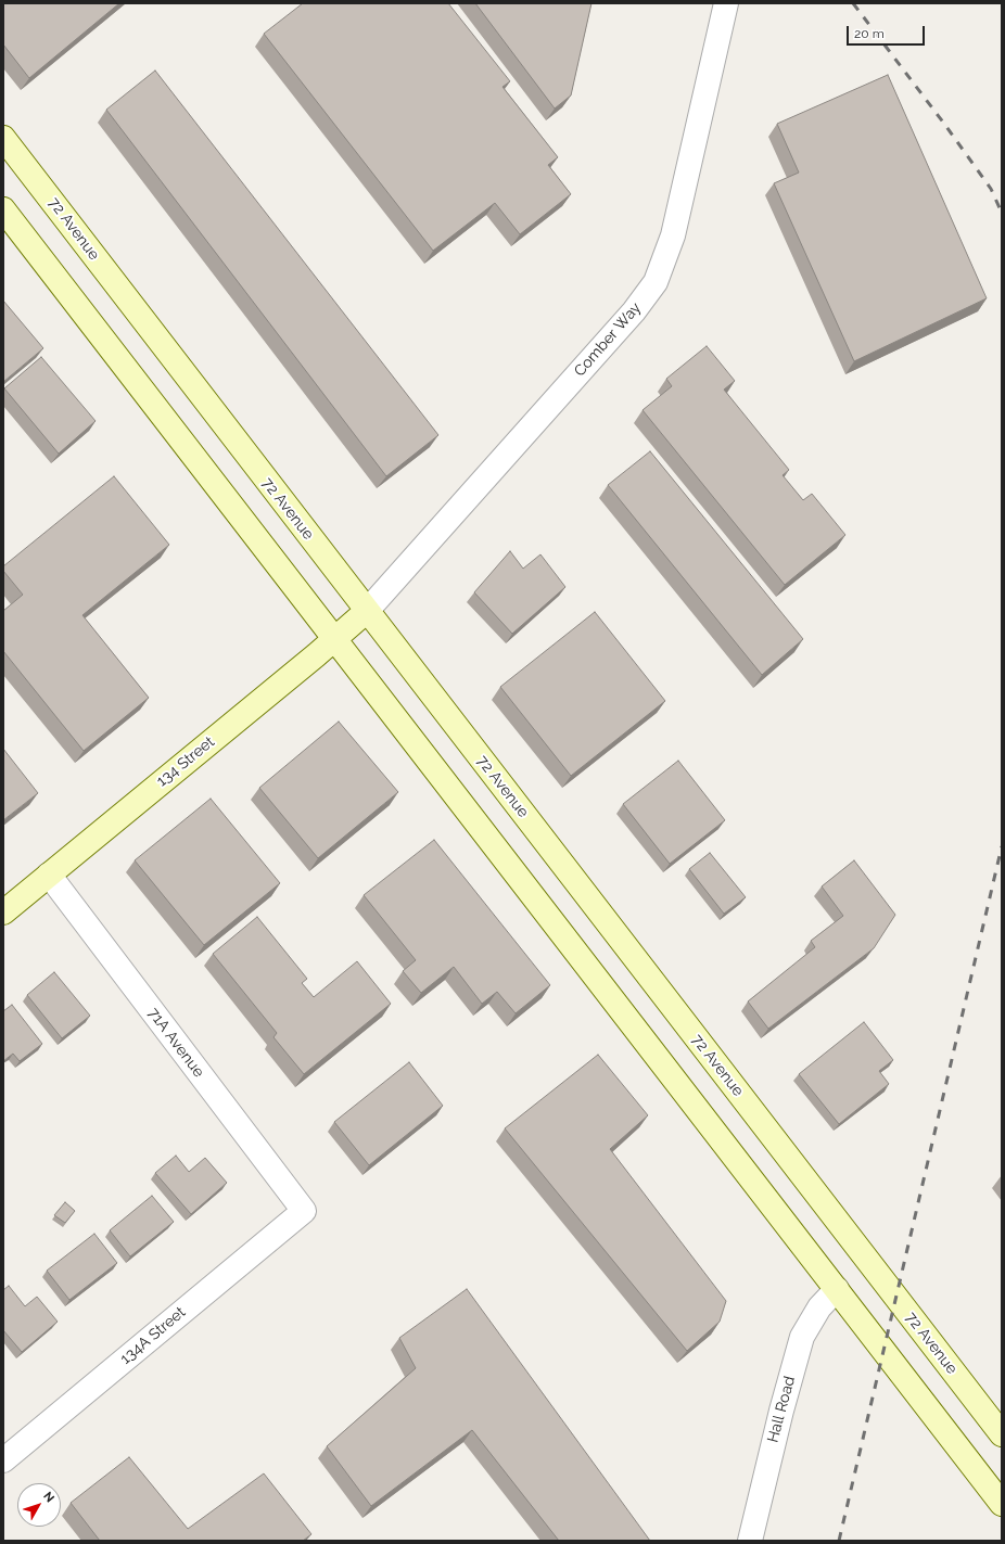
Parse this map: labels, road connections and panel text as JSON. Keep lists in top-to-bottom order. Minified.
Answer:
{"streets":{"main road":["72 Avenue","134 Street"],"street":["Comber Way","71A Avenue","134A Street","Hall Road"]},"crossings":[["72 Avenue","Comber Way"],["72 Avenue","134 Street"],["Comber Way","134 Street"],["134 Street","71A Avenue"],["71A Avenue","134A Street"]],"scale_bar":"20 m","north":"top right"}
